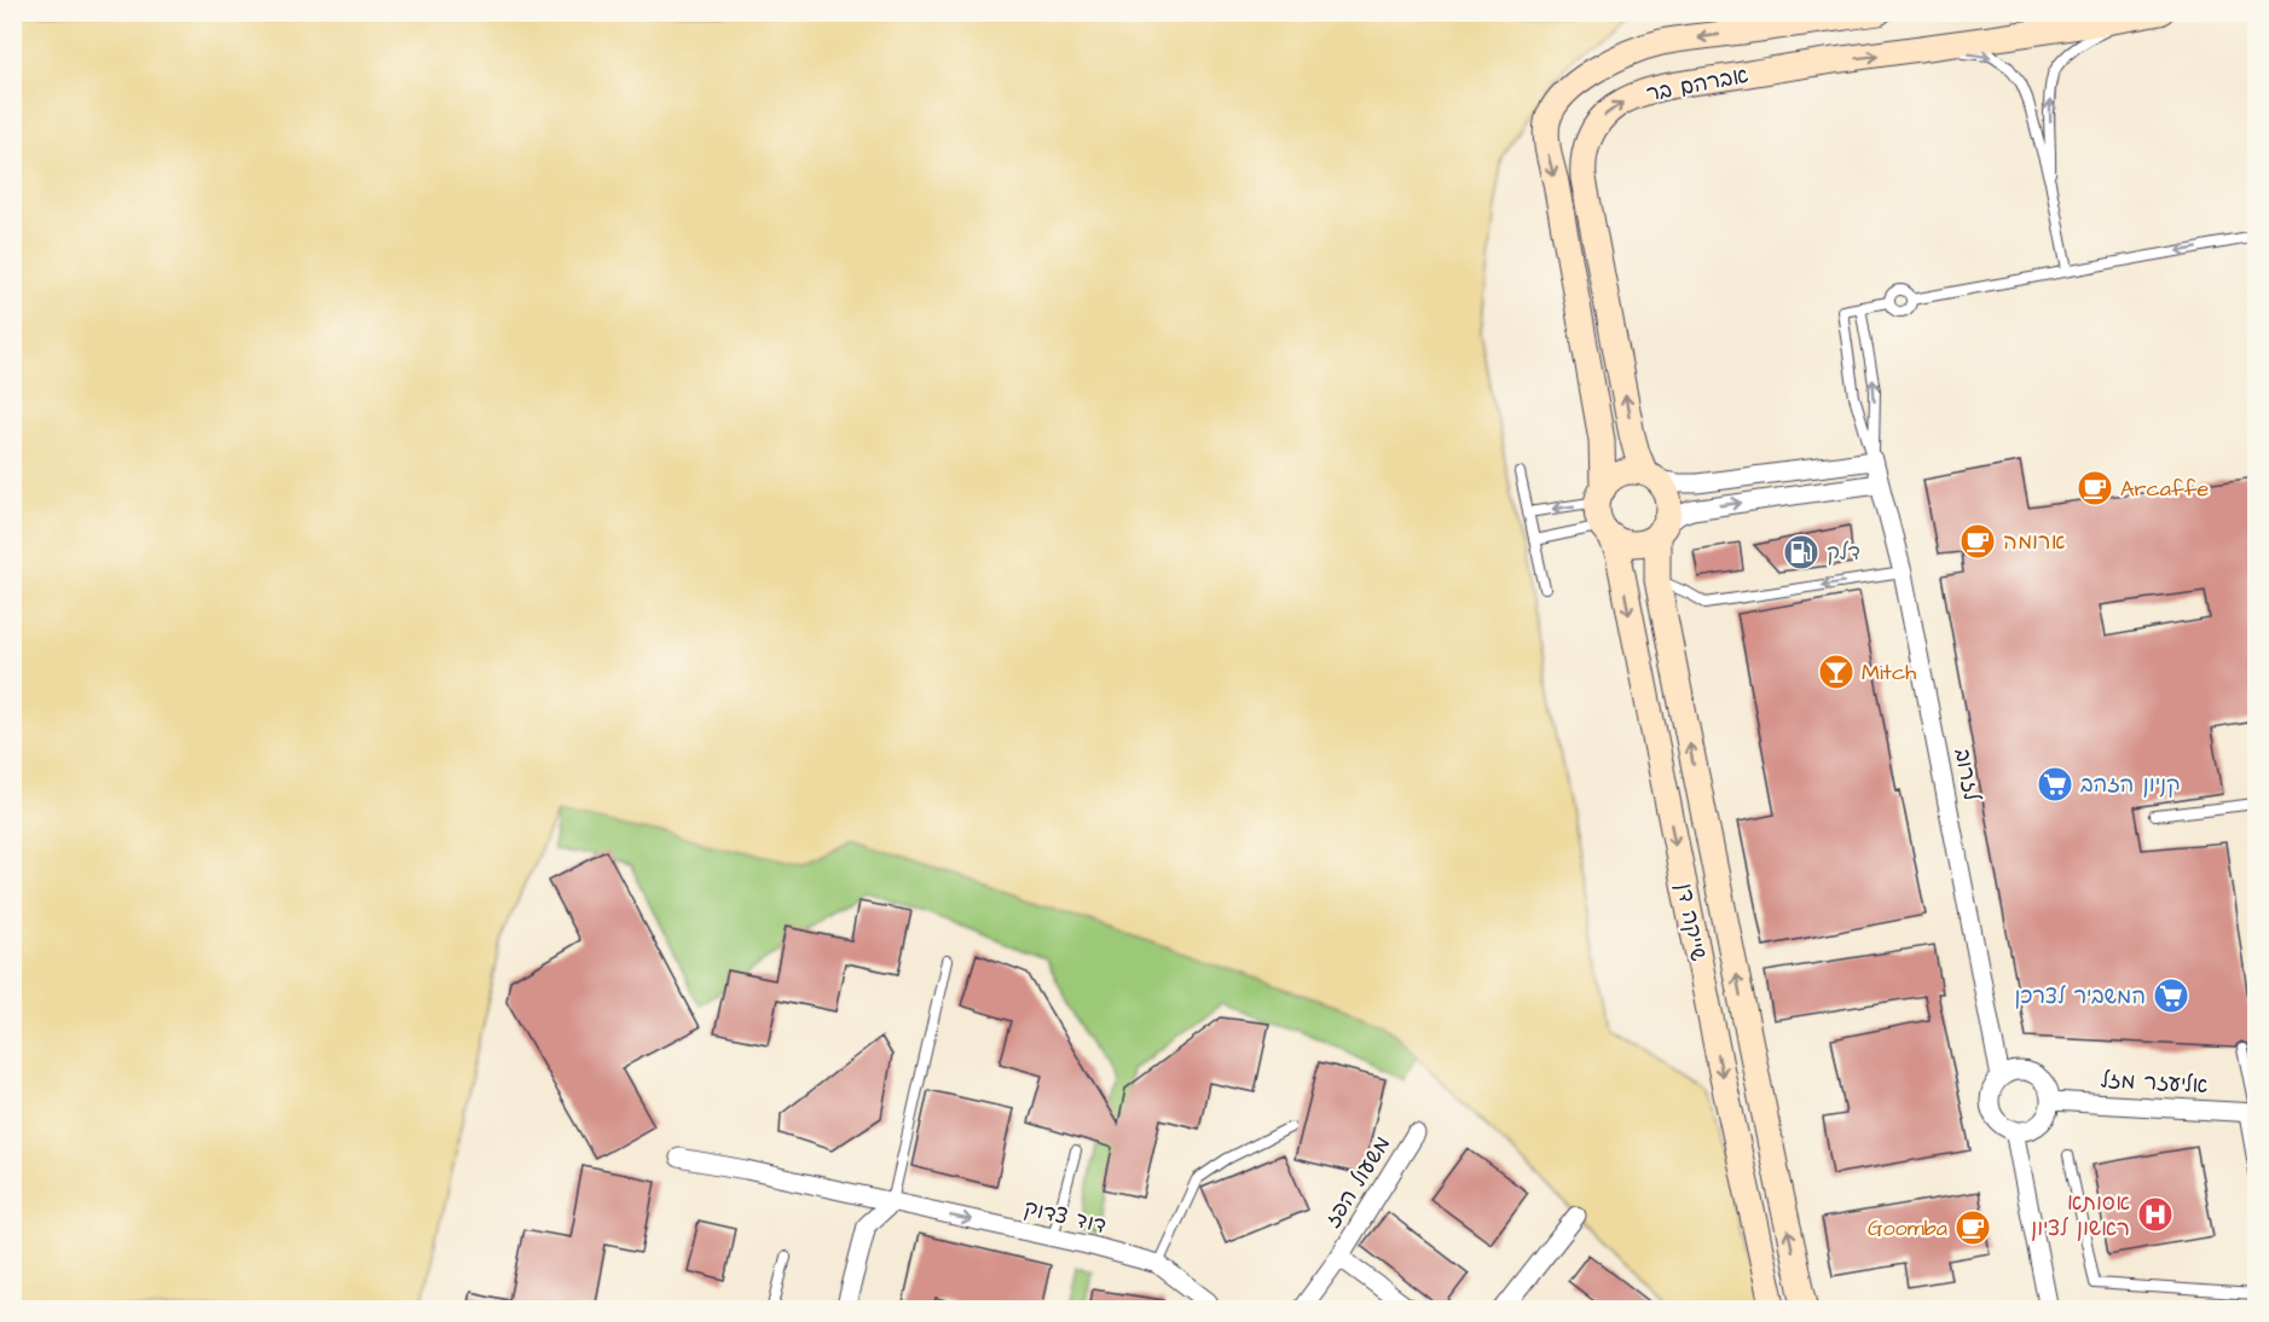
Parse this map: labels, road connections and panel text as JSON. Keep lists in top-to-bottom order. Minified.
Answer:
{"streets":{"street":["אברהם בר","לזרוב","שייקה דן","אליעזר מזל","משעול הפז","דוד צדוק"]},"crossings":[["אברהם בר","שייקה דן"],["לזרוב","אליעזר מזל"]],"places":{"cafe":["Arcaffe","ארומה","Goomba"],"fuel station":["דלק"],"bar":["Mitch"],"supermarket":["קניון הזהב","המשביר לצרכן"],"hospital":["אסותא ראשון לציון"]}}
